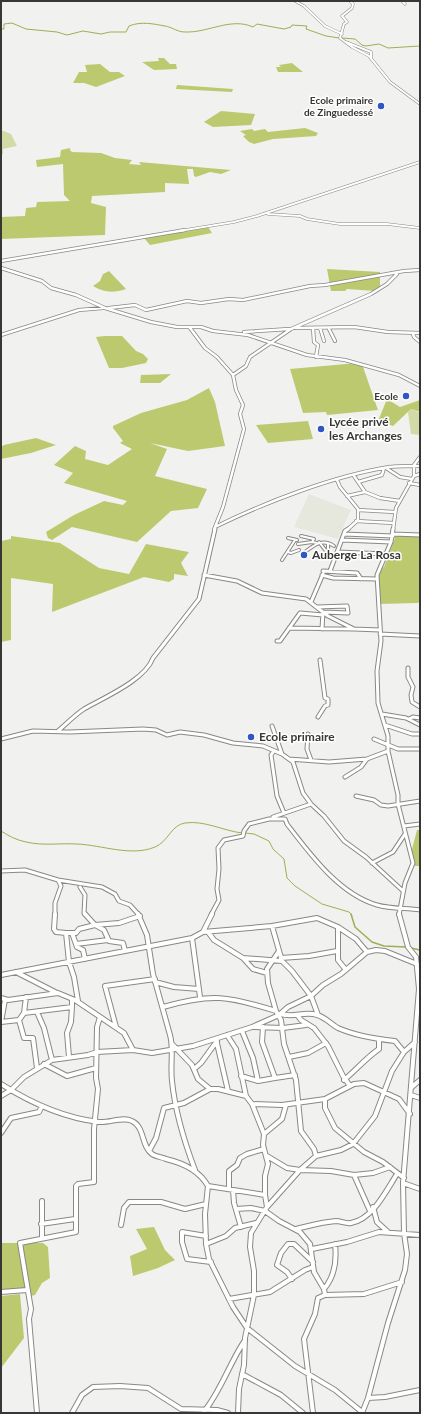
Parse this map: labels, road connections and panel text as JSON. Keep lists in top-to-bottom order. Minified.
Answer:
{"places":["Ecole primaire de Zinguedessé","Ecole","Lycée privé les Archanges","Auberge La Rosa","Ecole primaire"]}
